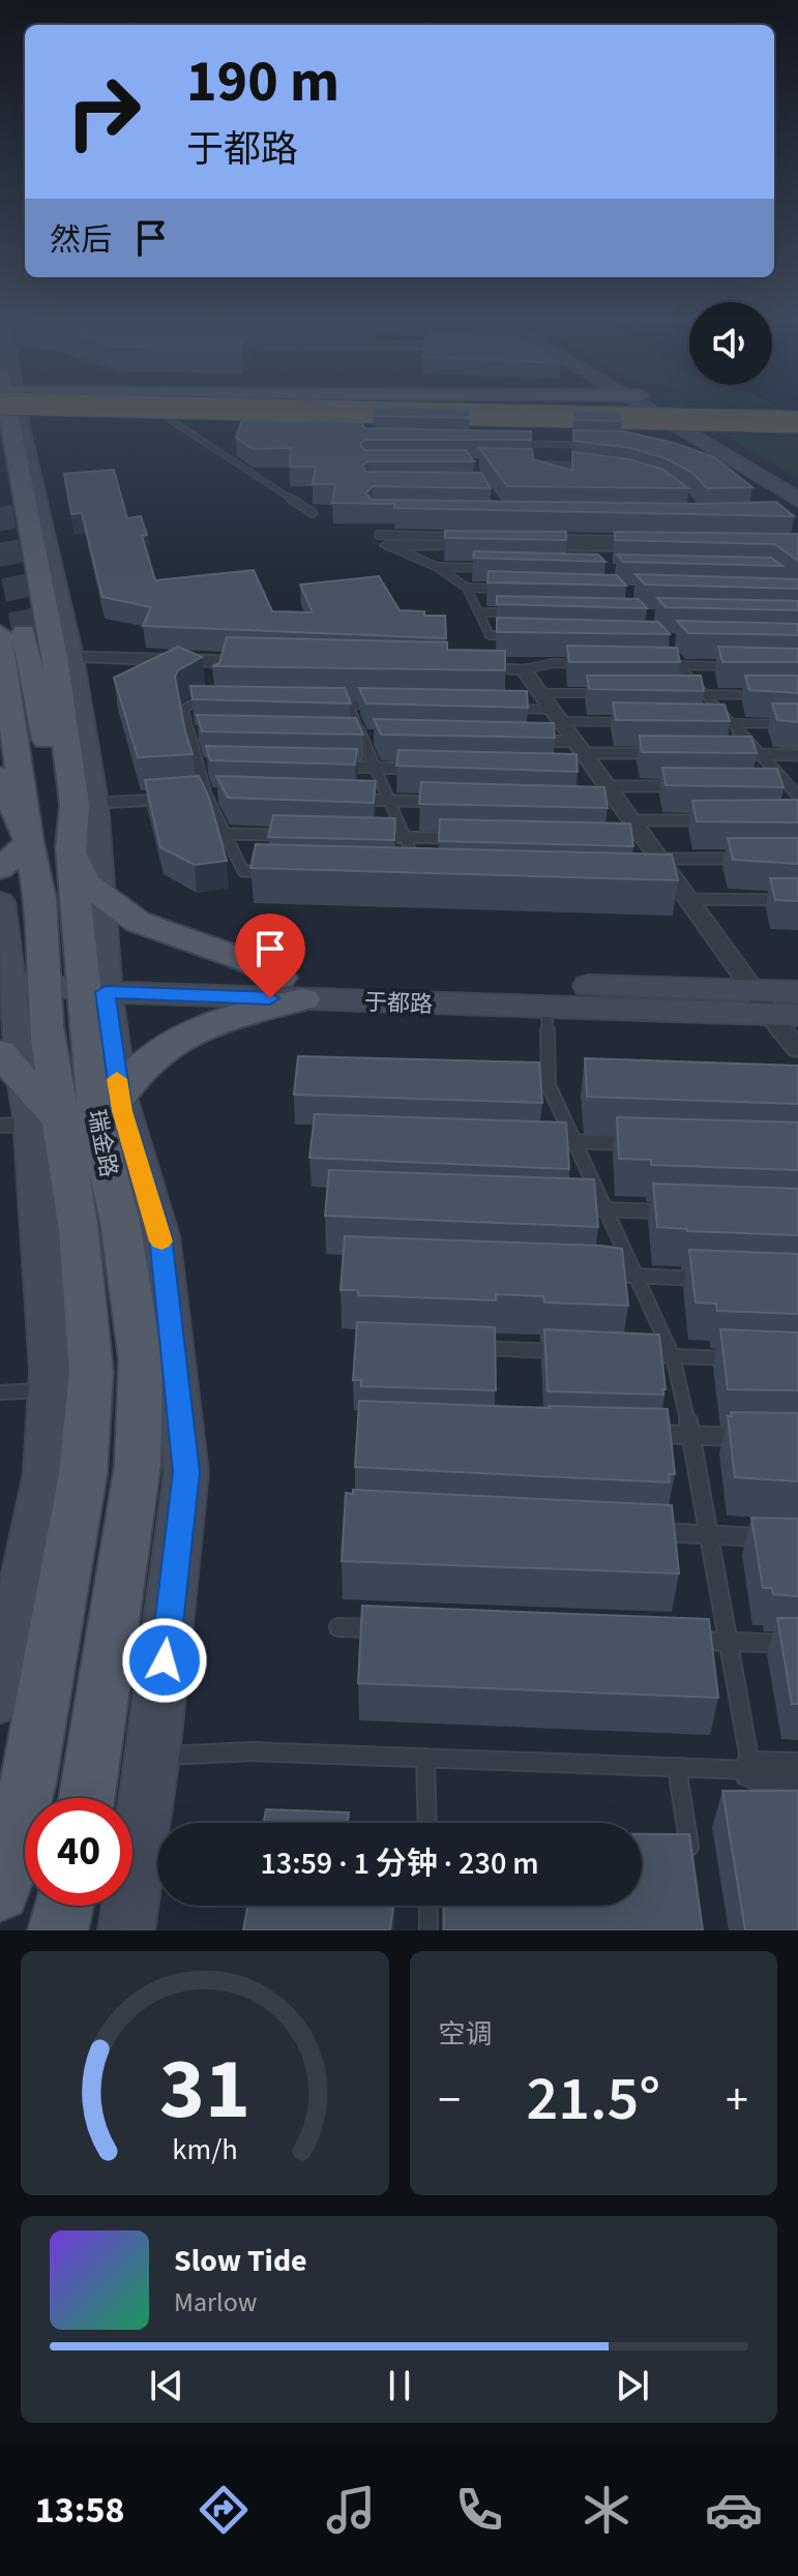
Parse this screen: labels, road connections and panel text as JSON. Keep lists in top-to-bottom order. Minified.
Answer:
{"streets":{"main road":["于都路","瑞金路"]},"crossings":[["于都路","瑞金路"]],"page":{"turn":["190 m","于都路"],"then":"然后","limit":"40","trip":"13:59 · 1 分钟 · 230 m","tile":"空调","heat":["−","21.5°","+"],"song":["Slow Tide","Marlow"],"tabs":"13:58","gauge":["31","km/h"]}}
